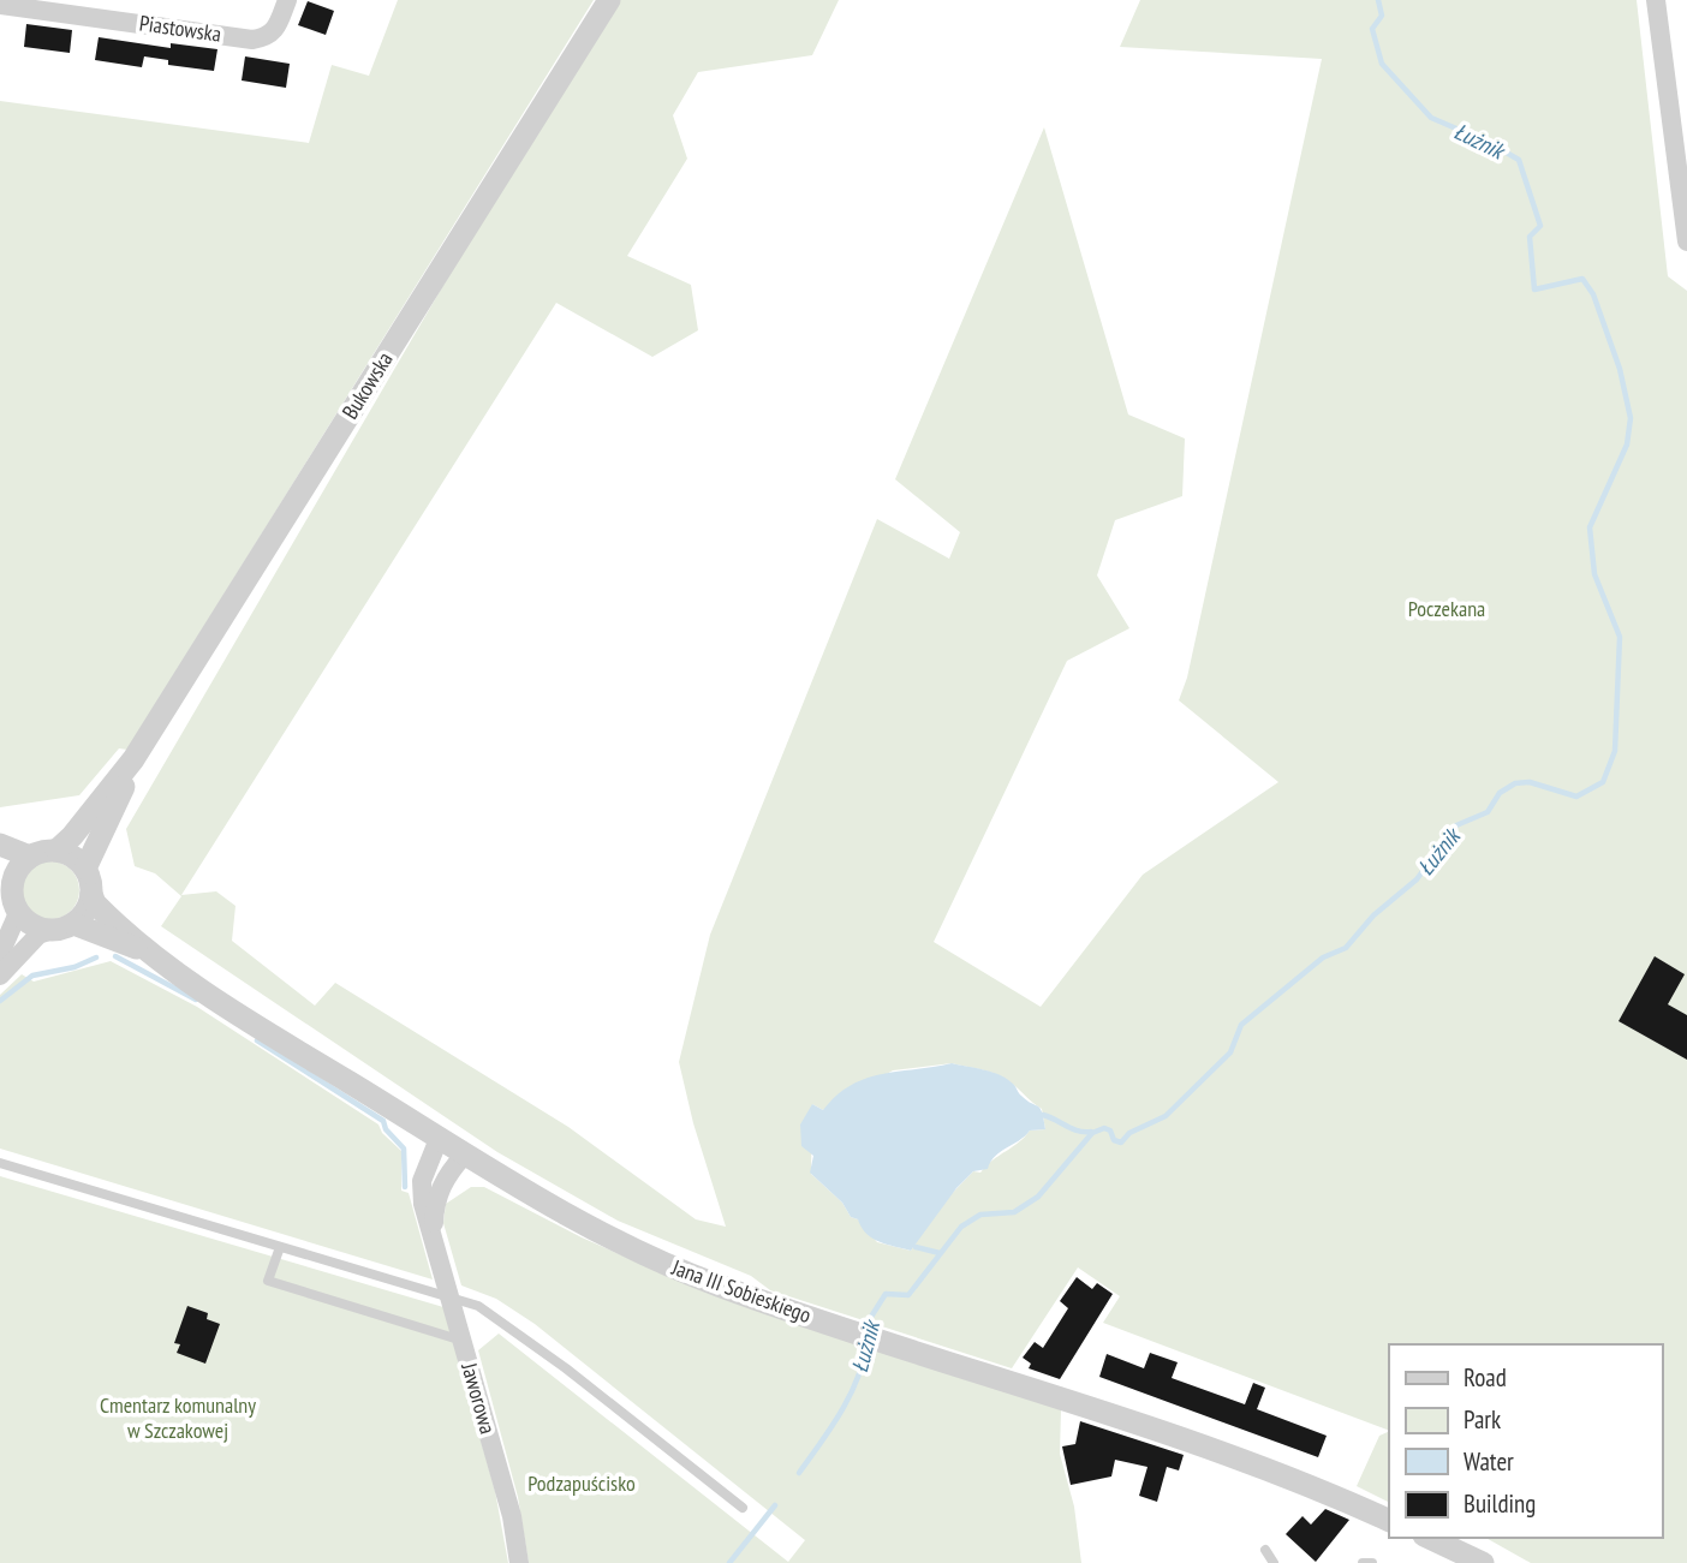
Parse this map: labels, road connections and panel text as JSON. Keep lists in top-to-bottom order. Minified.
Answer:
{"streets":{"street":["Piastowska","Bukowska","Jana III Sobieskiego","Jaworowa"]},"crossings":[["Jana III Sobieskiego","Jaworowa"]],"water":["Łużnik"],"parks":["Poczekana","Cmentarz komunalny w Szczakowej","Podzapuścisko"],"legend":["Road","Park","Water","Building"]}
